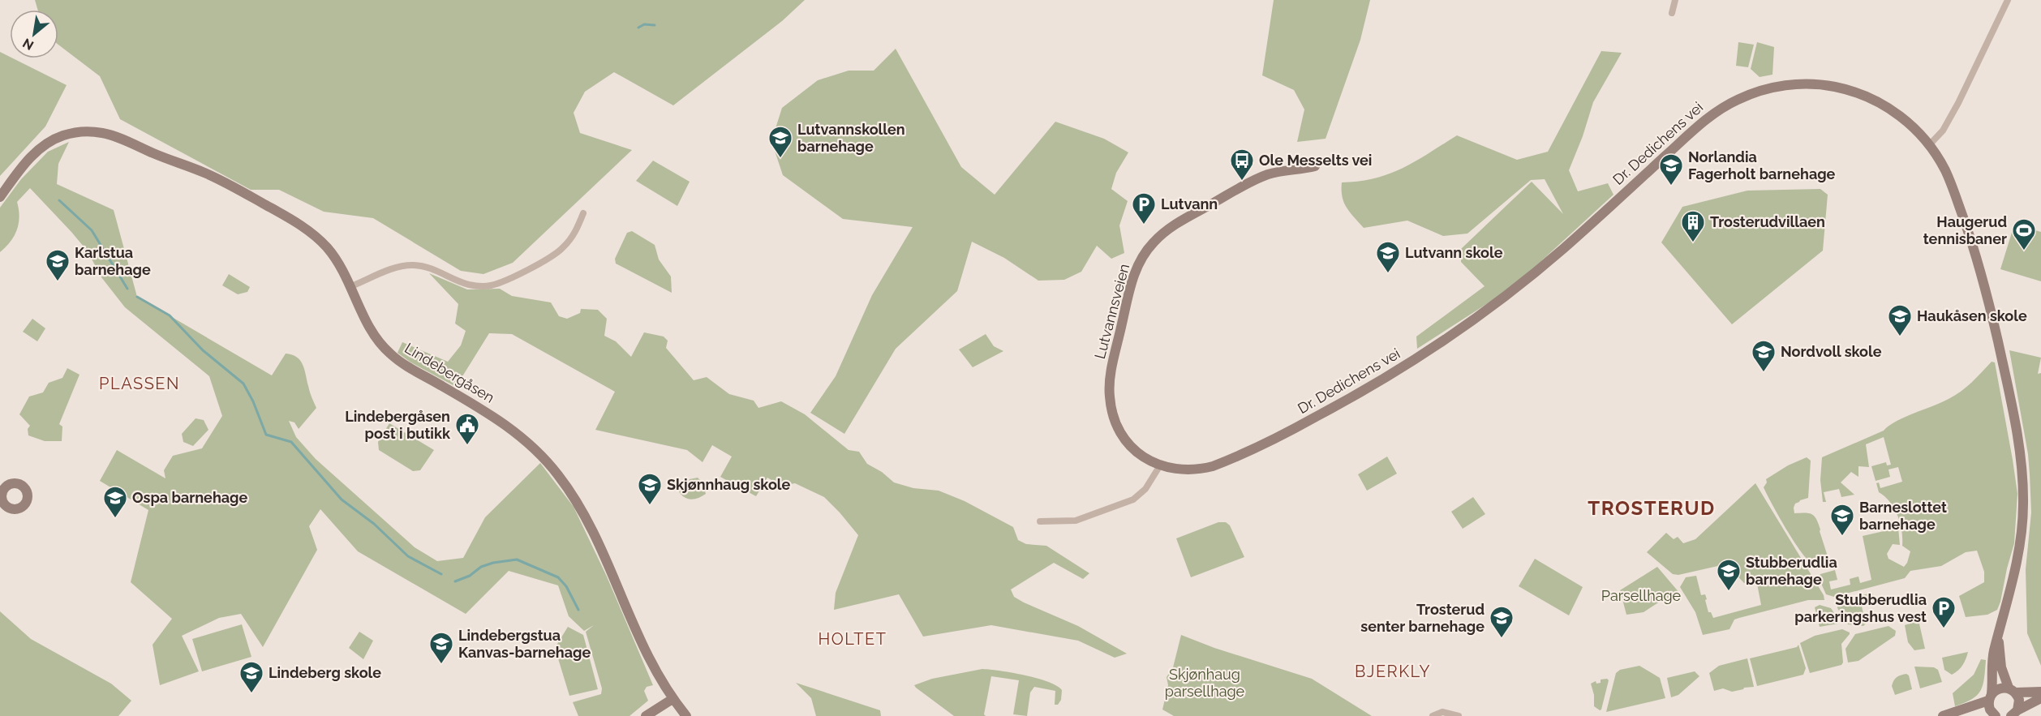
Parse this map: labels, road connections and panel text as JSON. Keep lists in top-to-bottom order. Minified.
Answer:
{"streets":{"street":["Dr. Dedichens vei","Lutvannsveien","Lindebergåsen"]},"crossings":[["Dr. Dedichens vei","Lutvannsveien"]],"districts":["PLASSEN","TROSTERUD","HOLTET","BJERKLY"],"parks":["Parsellhage","Skjønhaug parsellhage"],"places":{"school or university":["Lutvannskollen barnehage","Norlandia Fagerholt barnehage","Lutvann skole","Karlstua barnehage","Haukåsen skole","Nordvoll skole","Skjønnhaug skole","Ospa barnehage","Barneslottet barnehage","Stubberudlia barnehage","Trosterud senter barnehage","Lindebergstua Kanvas-barnehage","Lindeberg skole"],"bus stop":["Ole Messelts vei"],"parking":["Lutvann","Stubberudlia parkeringshus vest"],"building":["Trosterudvillaen"],"sports":["Haugerud tennisbaner"],"public building":["Lindebergåsen post i butikk"]},"north":"bottom left"}
